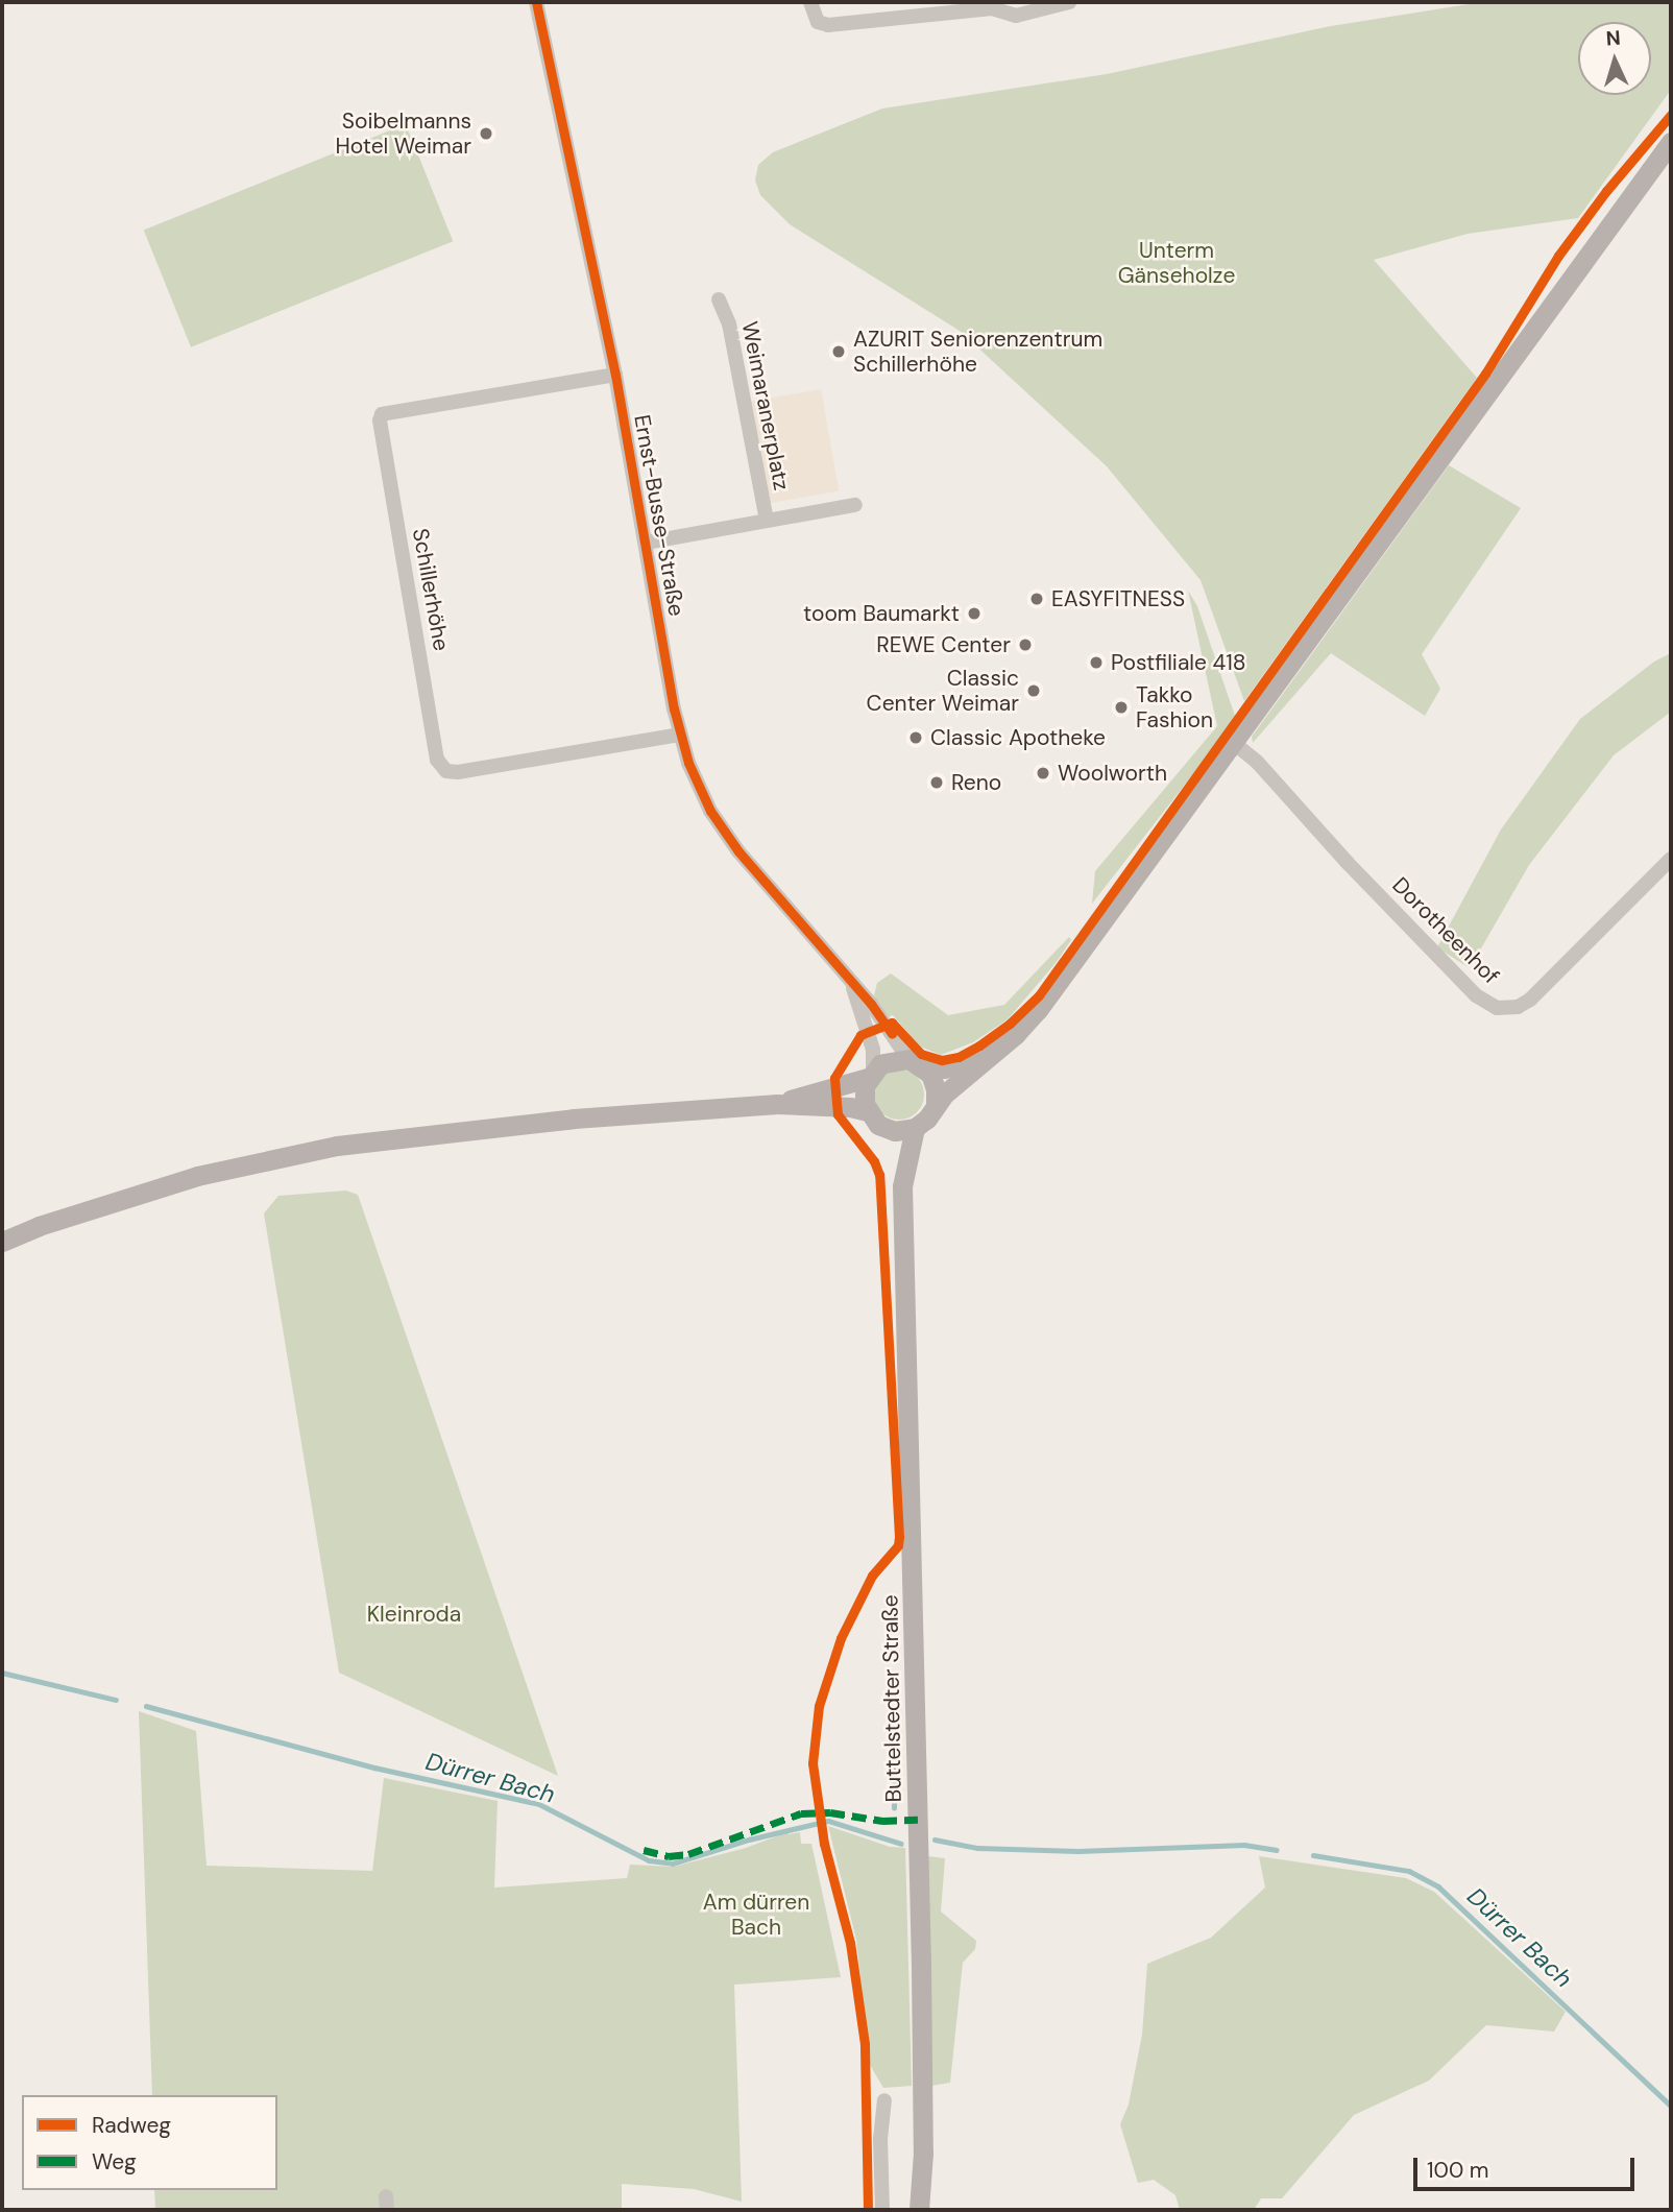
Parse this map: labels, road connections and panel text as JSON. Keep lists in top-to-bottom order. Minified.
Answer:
{"streets":{"main road":["Buttelstedter Straße"],"street":["Weimaranerplatz","Ernst-Busse-Straße","Schillerhöhe","Dorotheenhof"]},"crossings":[["Weimaranerplatz","Ernst-Busse-Straße"],["Ernst-Busse-Straße","Schillerhöhe"]],"water":["Dürrer Bach"],"parks":["Unterm Gänseholze","Kleinroda","Am dürren Bach"],"places":["Soibelmanns Hotel Weimar","AZURIT Seniorenzentrum Schillerhöhe","EASYFITNESS","toom Baumarkt","REWE Center","Postfiliale 418","Classic Center Weimar","Takko Fashion","Classic Apotheke","Woolworth","Reno"],"legend":["Radweg","Weg"],"scale_bar":"100 m","north":"top"}
